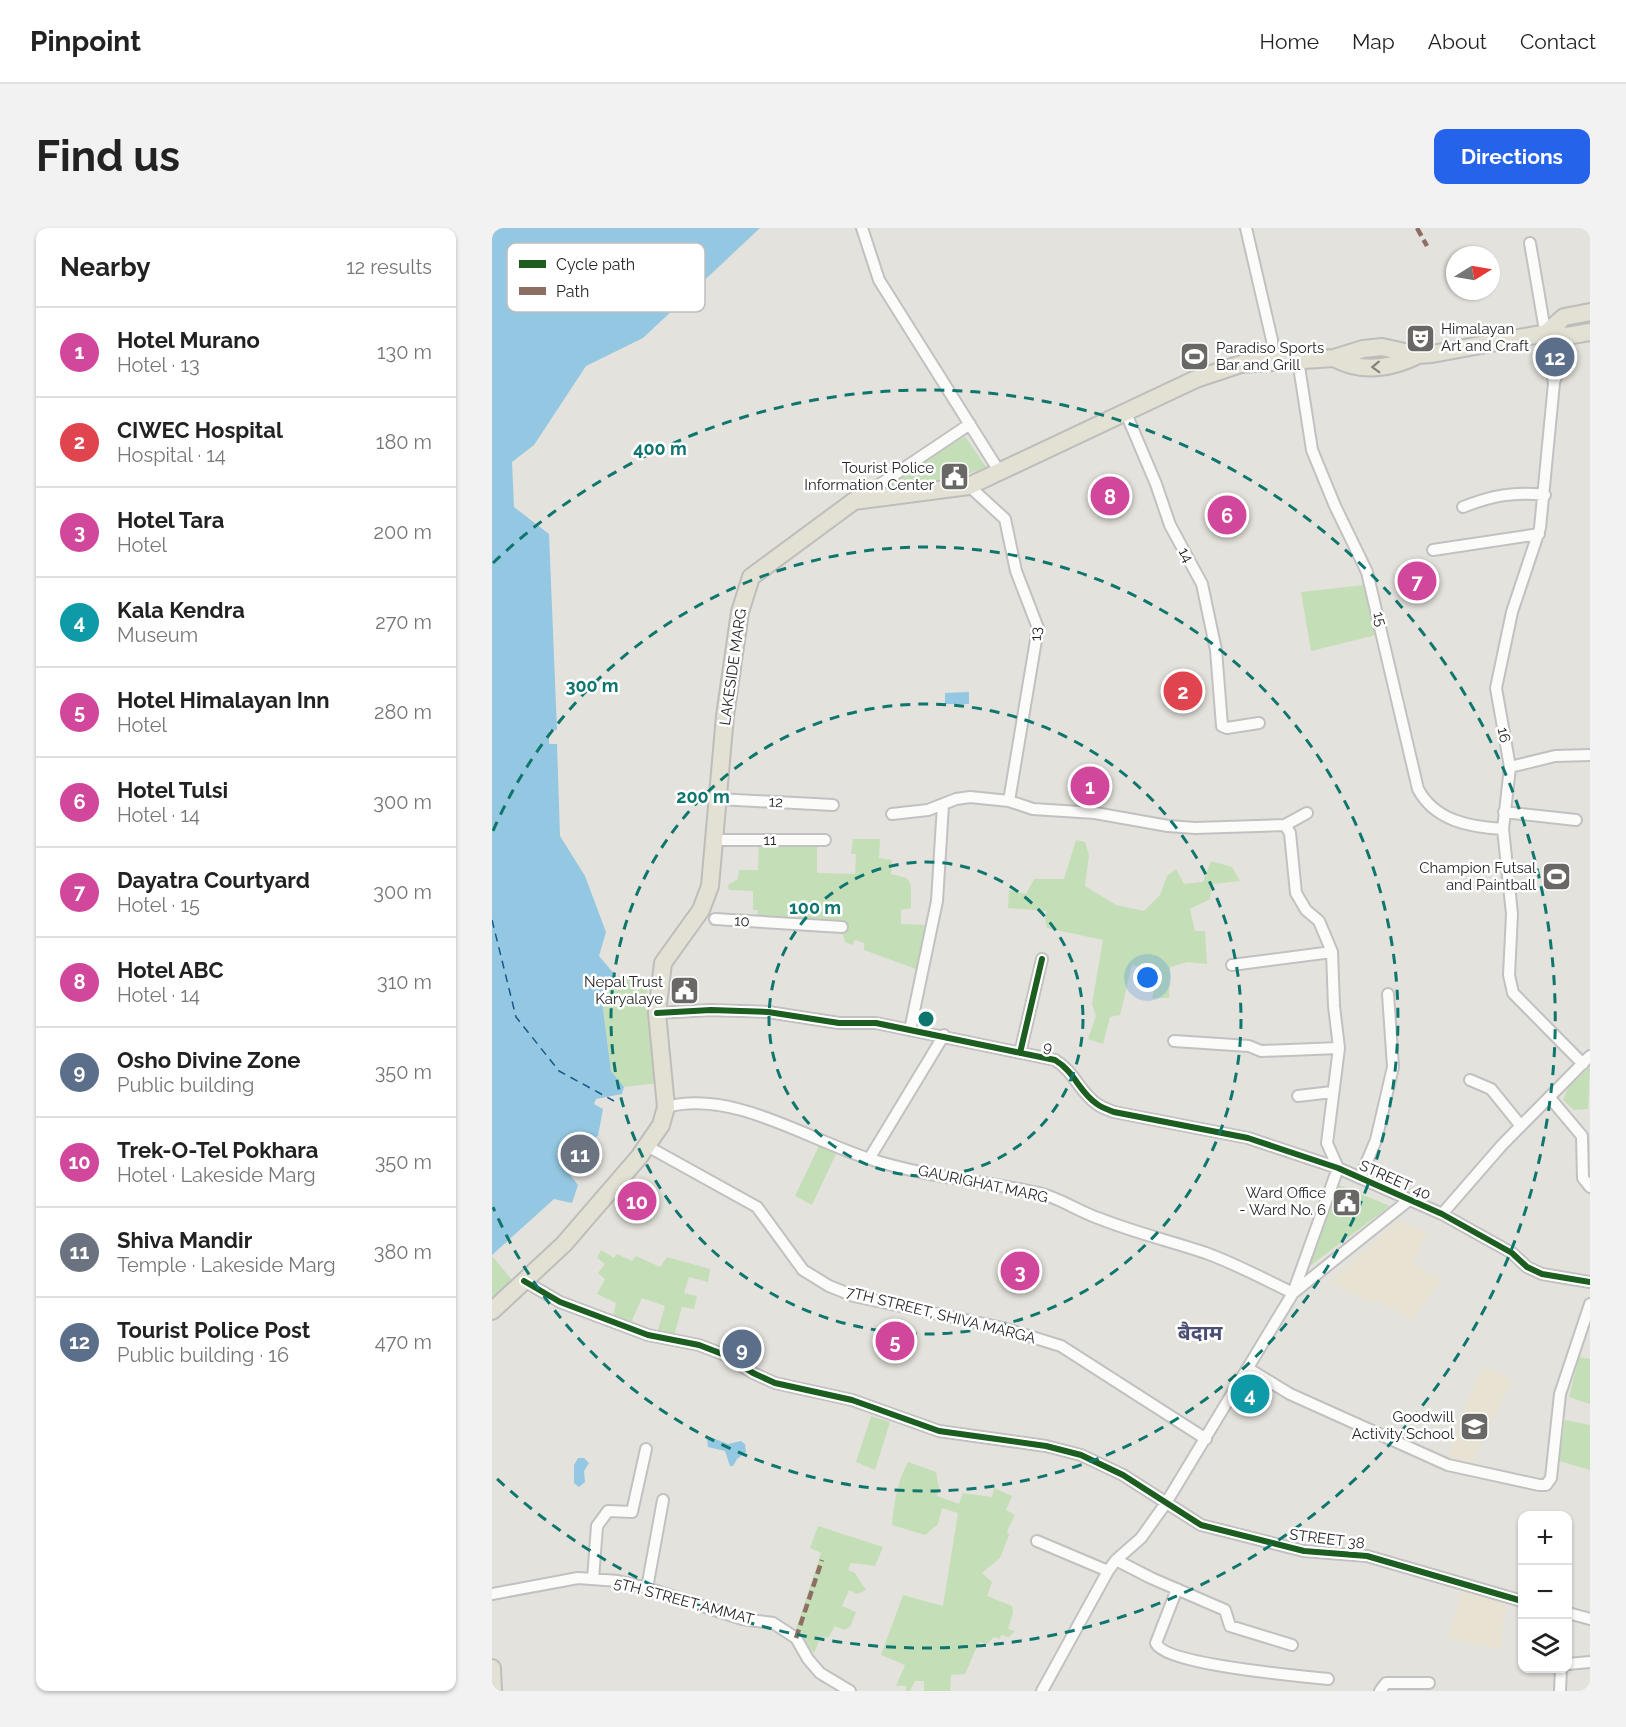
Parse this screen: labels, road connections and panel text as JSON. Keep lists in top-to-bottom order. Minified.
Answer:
{"streets":{"main road":["LAKESIDE MARG"],"street":["14","15","13","16","12","11","10","9","STREET 40","GAURIGHAT MARG","7TH STREET, SHIVA MARGA","STREET 38","5TH STREET,AMMAT"]},"crossings":[["14","LAKESIDE MARG"],["15","LAKESIDE MARG"],["15","16"],["13","LAKESIDE MARG"],["LAKESIDE MARG","16"],["LAKESIDE MARG","12"],["LAKESIDE MARG","11"],["LAKESIDE MARG","9"],["LAKESIDE MARG","GAURIGHAT MARG"],["LAKESIDE MARG","7TH STREET, SHIVA MARGA"],["LAKESIDE MARG","STREET 38"],["9","STREET 40"]],"districts":["बैदाम"],"places":{"theatre":["Himalayan Art and Craft"],"sports":["Paradiso Sports Bar and Grill","Champion Futsal and Paintball"],"public building":["Tourist Police Information Center","Nepal Trust Karyalaye","Ward Office - Ward No. 6"],"school or university":["Goodwill Activity School"]},"legend":["Cycle path","Path"],"north":"right","page":{"header":"Pinpoint","nav":["Home","Map","About","Contact"],"buttons":"Directions","title":"Find us","heading":["Nearby","12 results"],"list":[{"mark":"1","name":"Hotel Murano","note":"Hotel · 13","value":"130 m"},{"mark":"2","name":"CIWEC Hospital","note":"Hospital · 14","value":"180 m"},{"mark":"3","name":"Hotel Tara","note":"Hotel","value":"200 m"},{"mark":"4","name":"Kala Kendra","note":"Museum","value":"270 m"},{"mark":"5","name":"Hotel Himalayan Inn","note":"Hotel","value":"280 m"},{"mark":"6","name":"Hotel Tulsi","note":"Hotel · 14","value":"300 m"},{"mark":"7","name":"Dayatra Courtyard","note":"Hotel · 15","value":"300 m"},{"mark":"8","name":"Hotel ABC","note":"Hotel · 14","value":"310 m"},{"mark":"9","name":"Osho Divine Zone","note":"Public building","value":"350 m"},{"mark":"10","name":"Trek-O-Tel Pokhara","note":"Hotel · Lakeside Marg","value":"350 m"},{"mark":"11","name":"Shiva Mandir","note":"Temple · Lakeside Marg","value":"380 m"},{"mark":"12","name":"Tourist Police Post","note":"Public building · 16","value":"470 m"}],"pins":["12","8","6","7","2","1","11","10","3","5","9","4"],"map_buttons":["+","−"]},"rings":["400 m","300 m","200 m","100 m"]}
